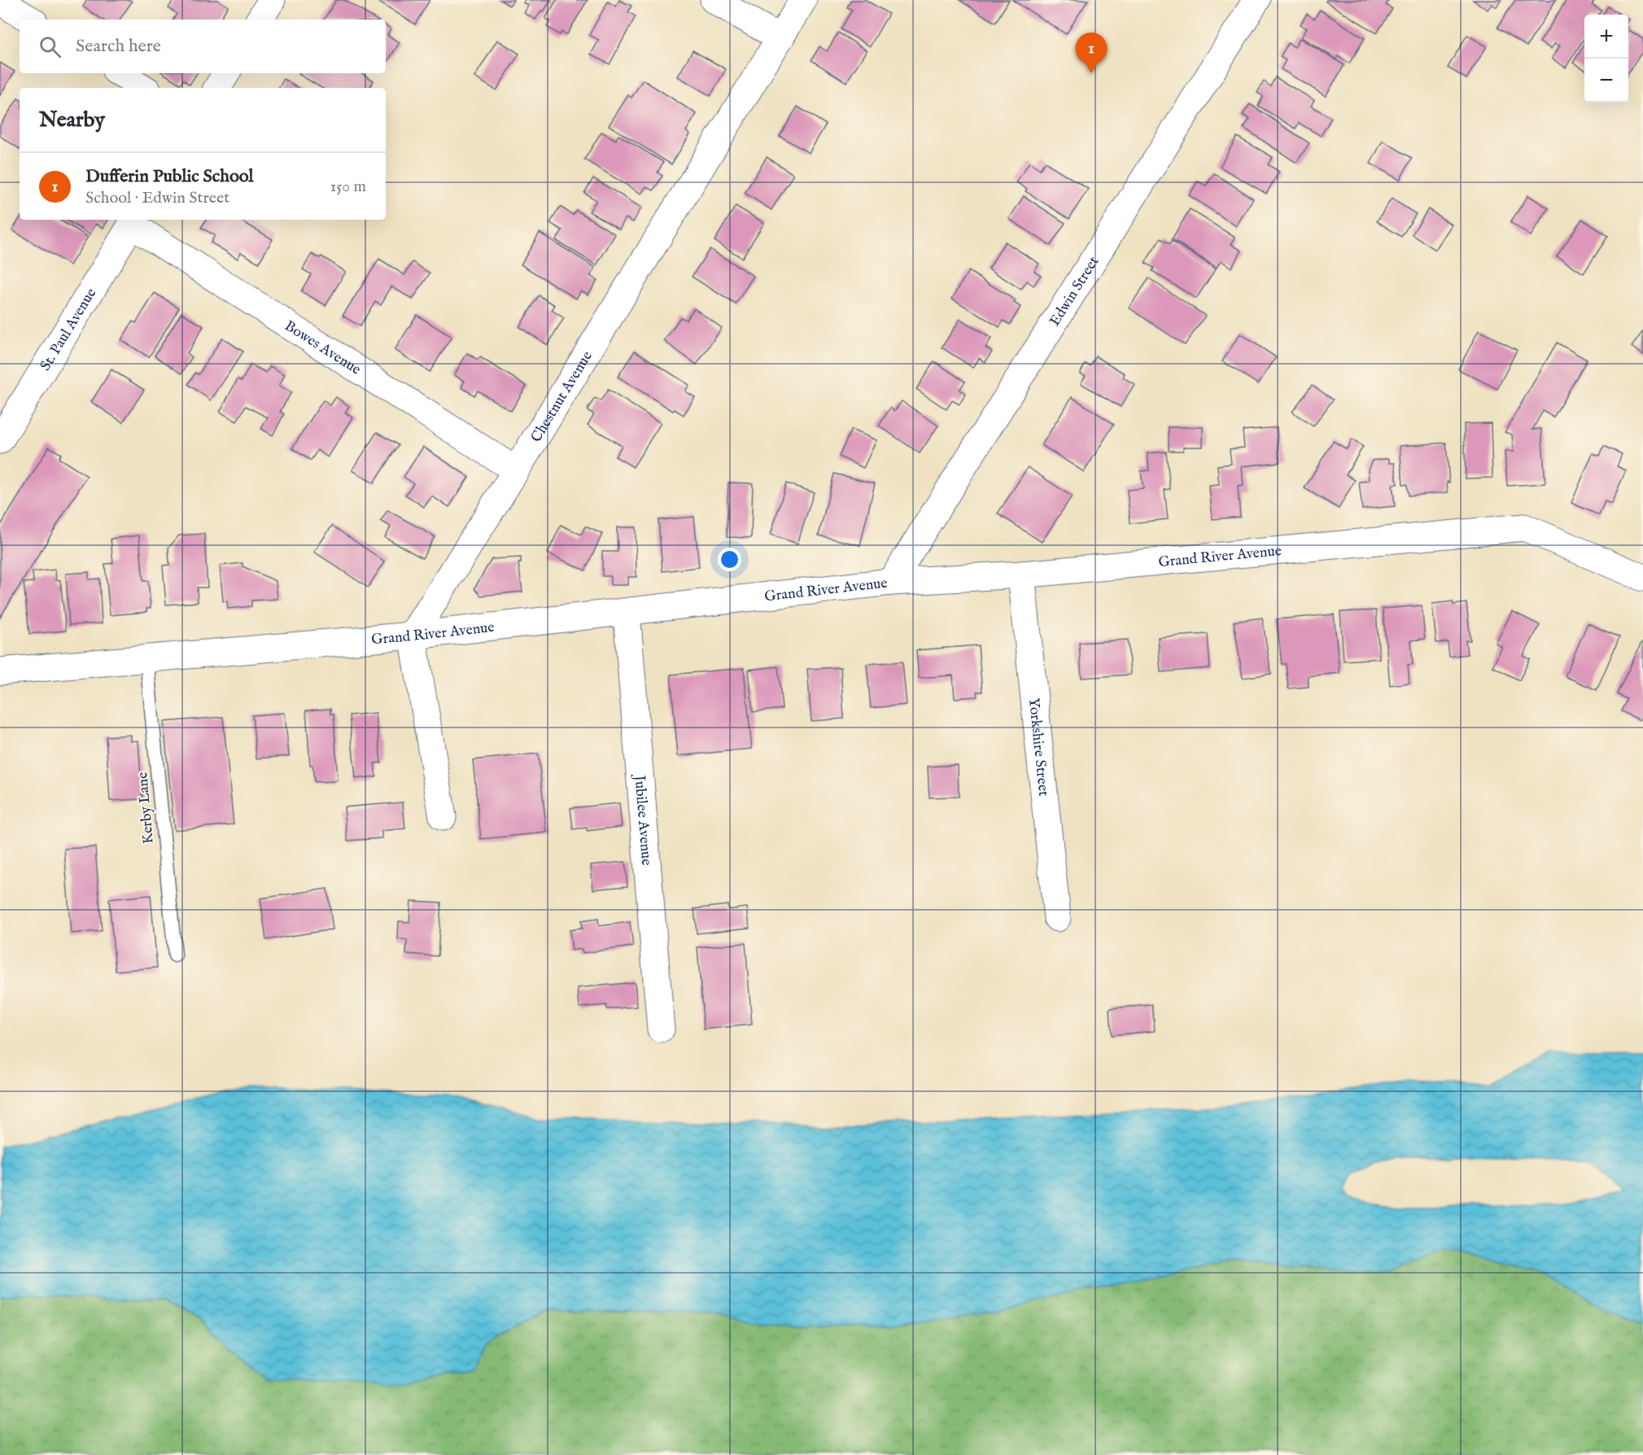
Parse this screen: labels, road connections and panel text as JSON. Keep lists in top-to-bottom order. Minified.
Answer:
{"streets":{"street":["Edwin Street","St. Paul Avenue","Bowes Avenue","Chestnut Avenue","Grand River Avenue","Yorkshire Street","Jubilee Avenue"],"lane":["Kerby Lane"]},"crossings":[["Edwin Street","Grand River Avenue"],["St. Paul Avenue","Bowes Avenue"],["Bowes Avenue","Chestnut Avenue"],["Chestnut Avenue","Grand River Avenue"],["Grand River Avenue","Yorkshire Street"],["Grand River Avenue","Kerby Lane"],["Grand River Avenue","Jubilee Avenue"]],"page":{"map_buttons":["+","−"],"search":"Search here","pins":"1","heading":"Nearby","list":[{"mark":"1","name":"Dufferin Public School","note":"School · Edwin Street","value":"150 m"}]}}
